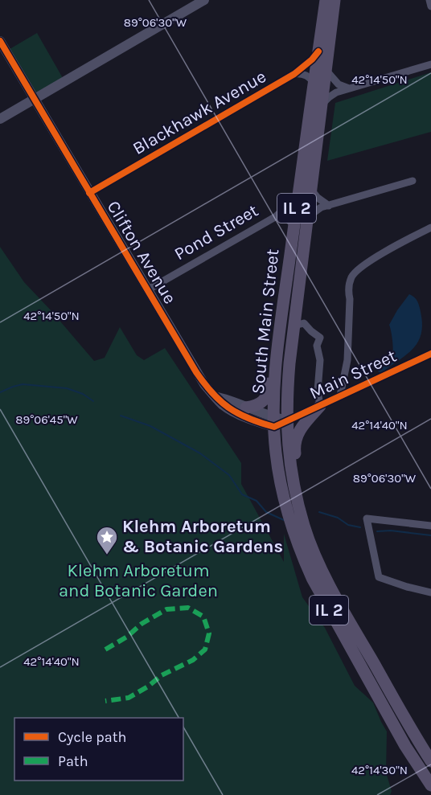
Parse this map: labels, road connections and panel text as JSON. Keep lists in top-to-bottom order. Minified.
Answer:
{"streets":{"main road":["IL 2","South Main Street"],"street":["Blackhawk Avenue","Pond Street","Clifton Avenue","Main Street"]},"crossings":[["Blackhawk Avenue","Clifton Avenue"],["Blackhawk Avenue","South Main Street"],["Pond Street","Clifton Avenue"],["Pond Street","South Main Street"],["Clifton Avenue","South Main Street"],["Clifton Avenue","Main Street"],["South Main Street","Main Street"]],"parks":["Klehm Arboretum and Botanic Garden"],"places":{"place":["Klehm Arboretum & Botanic Gardens"]},"legend":["Cycle path","Path"],"coordinates":["89°06'30\"W","42°14'50\"N","89°06'45\"W","42°14'40\"N","42°14'30\"N"]}
